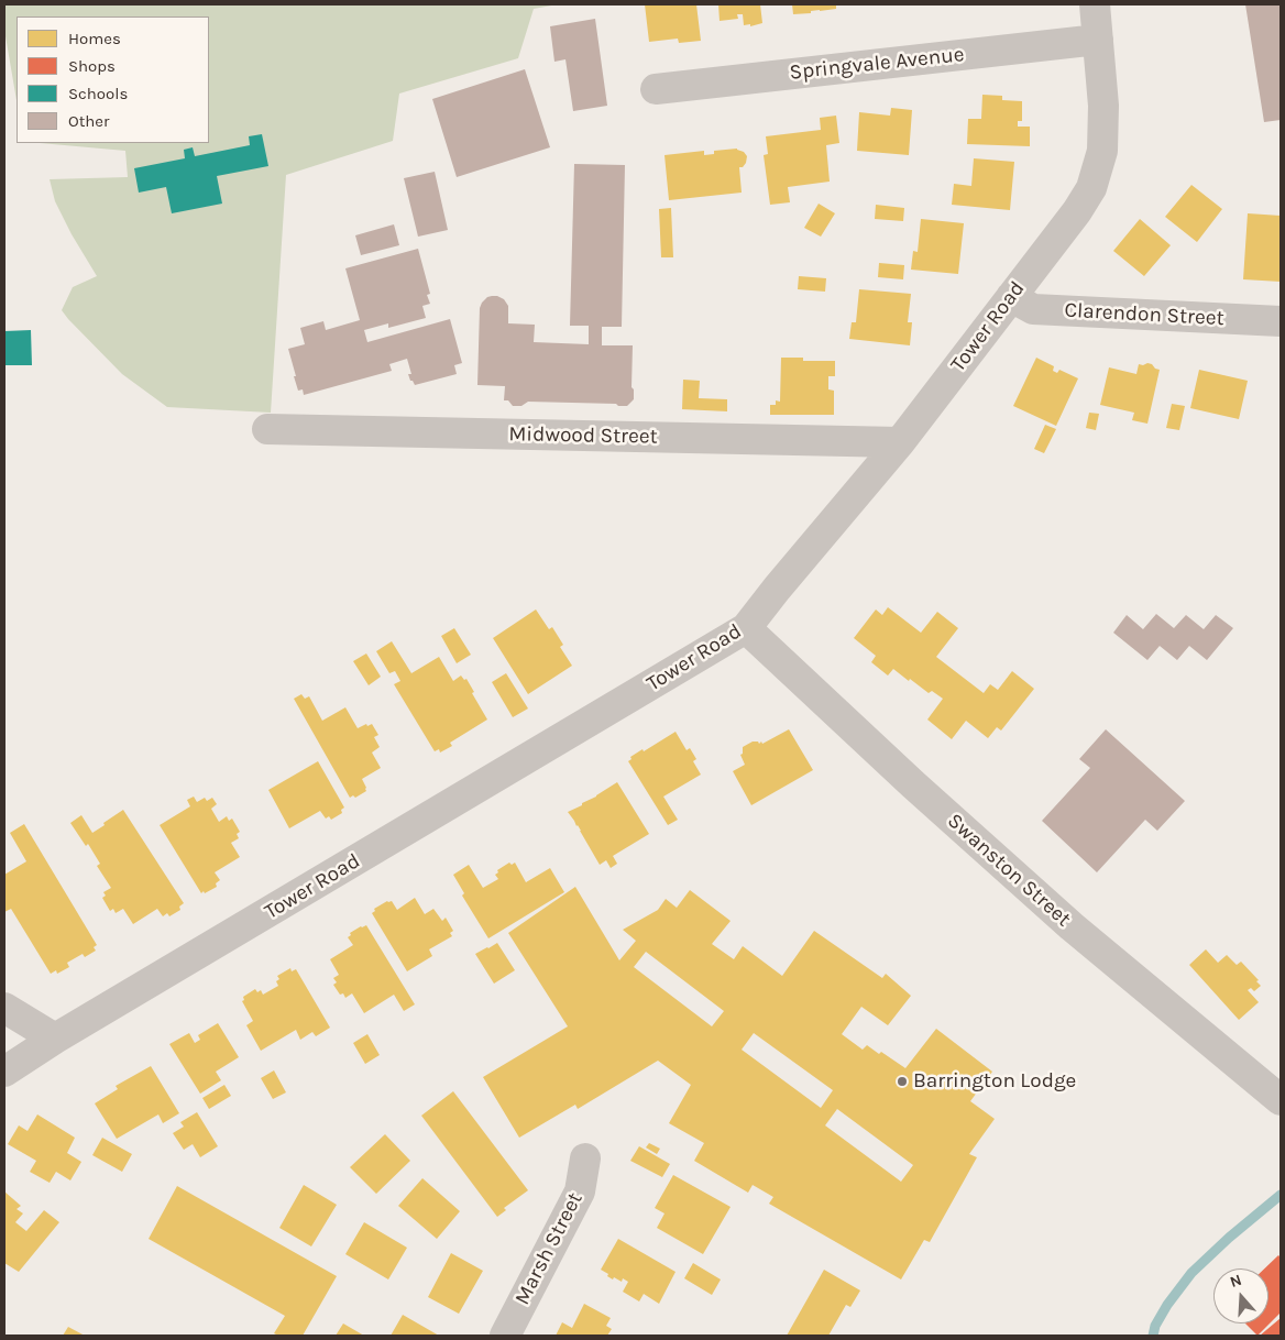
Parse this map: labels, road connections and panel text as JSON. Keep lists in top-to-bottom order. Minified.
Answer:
{"streets":{"street":["Springvale Avenue","Clarendon Street","Tower Road","Midwood Street","Swanston Street","Marsh Street"]},"crossings":[["Springvale Avenue","Tower Road"],["Clarendon Street","Tower Road"],["Tower Road","Midwood Street"],["Tower Road","Swanston Street"]],"places":["Barrington Lodge"],"legend":["Homes","Shops","Schools","Other"],"north":"top"}
